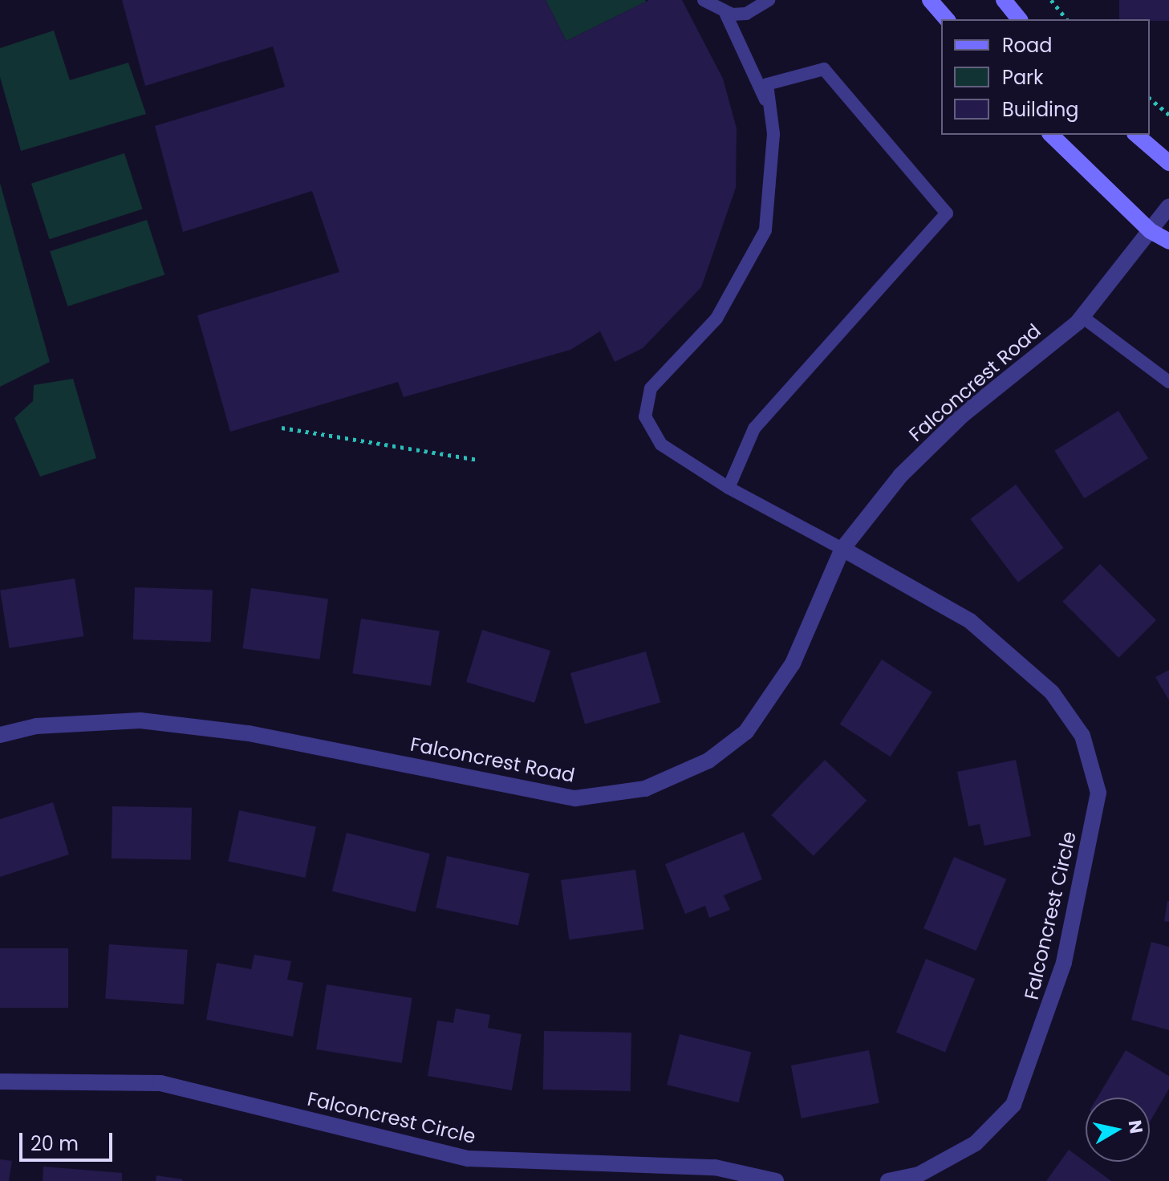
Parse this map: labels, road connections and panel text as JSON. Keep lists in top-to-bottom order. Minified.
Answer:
{"streets":{"street":["Falconcrest Road","Falconcrest Circle"]},"crossings":[["Falconcrest Road","Falconcrest Circle"]],"legend":["Road","Park","Building"],"scale_bar":"20 m","north":"right"}
